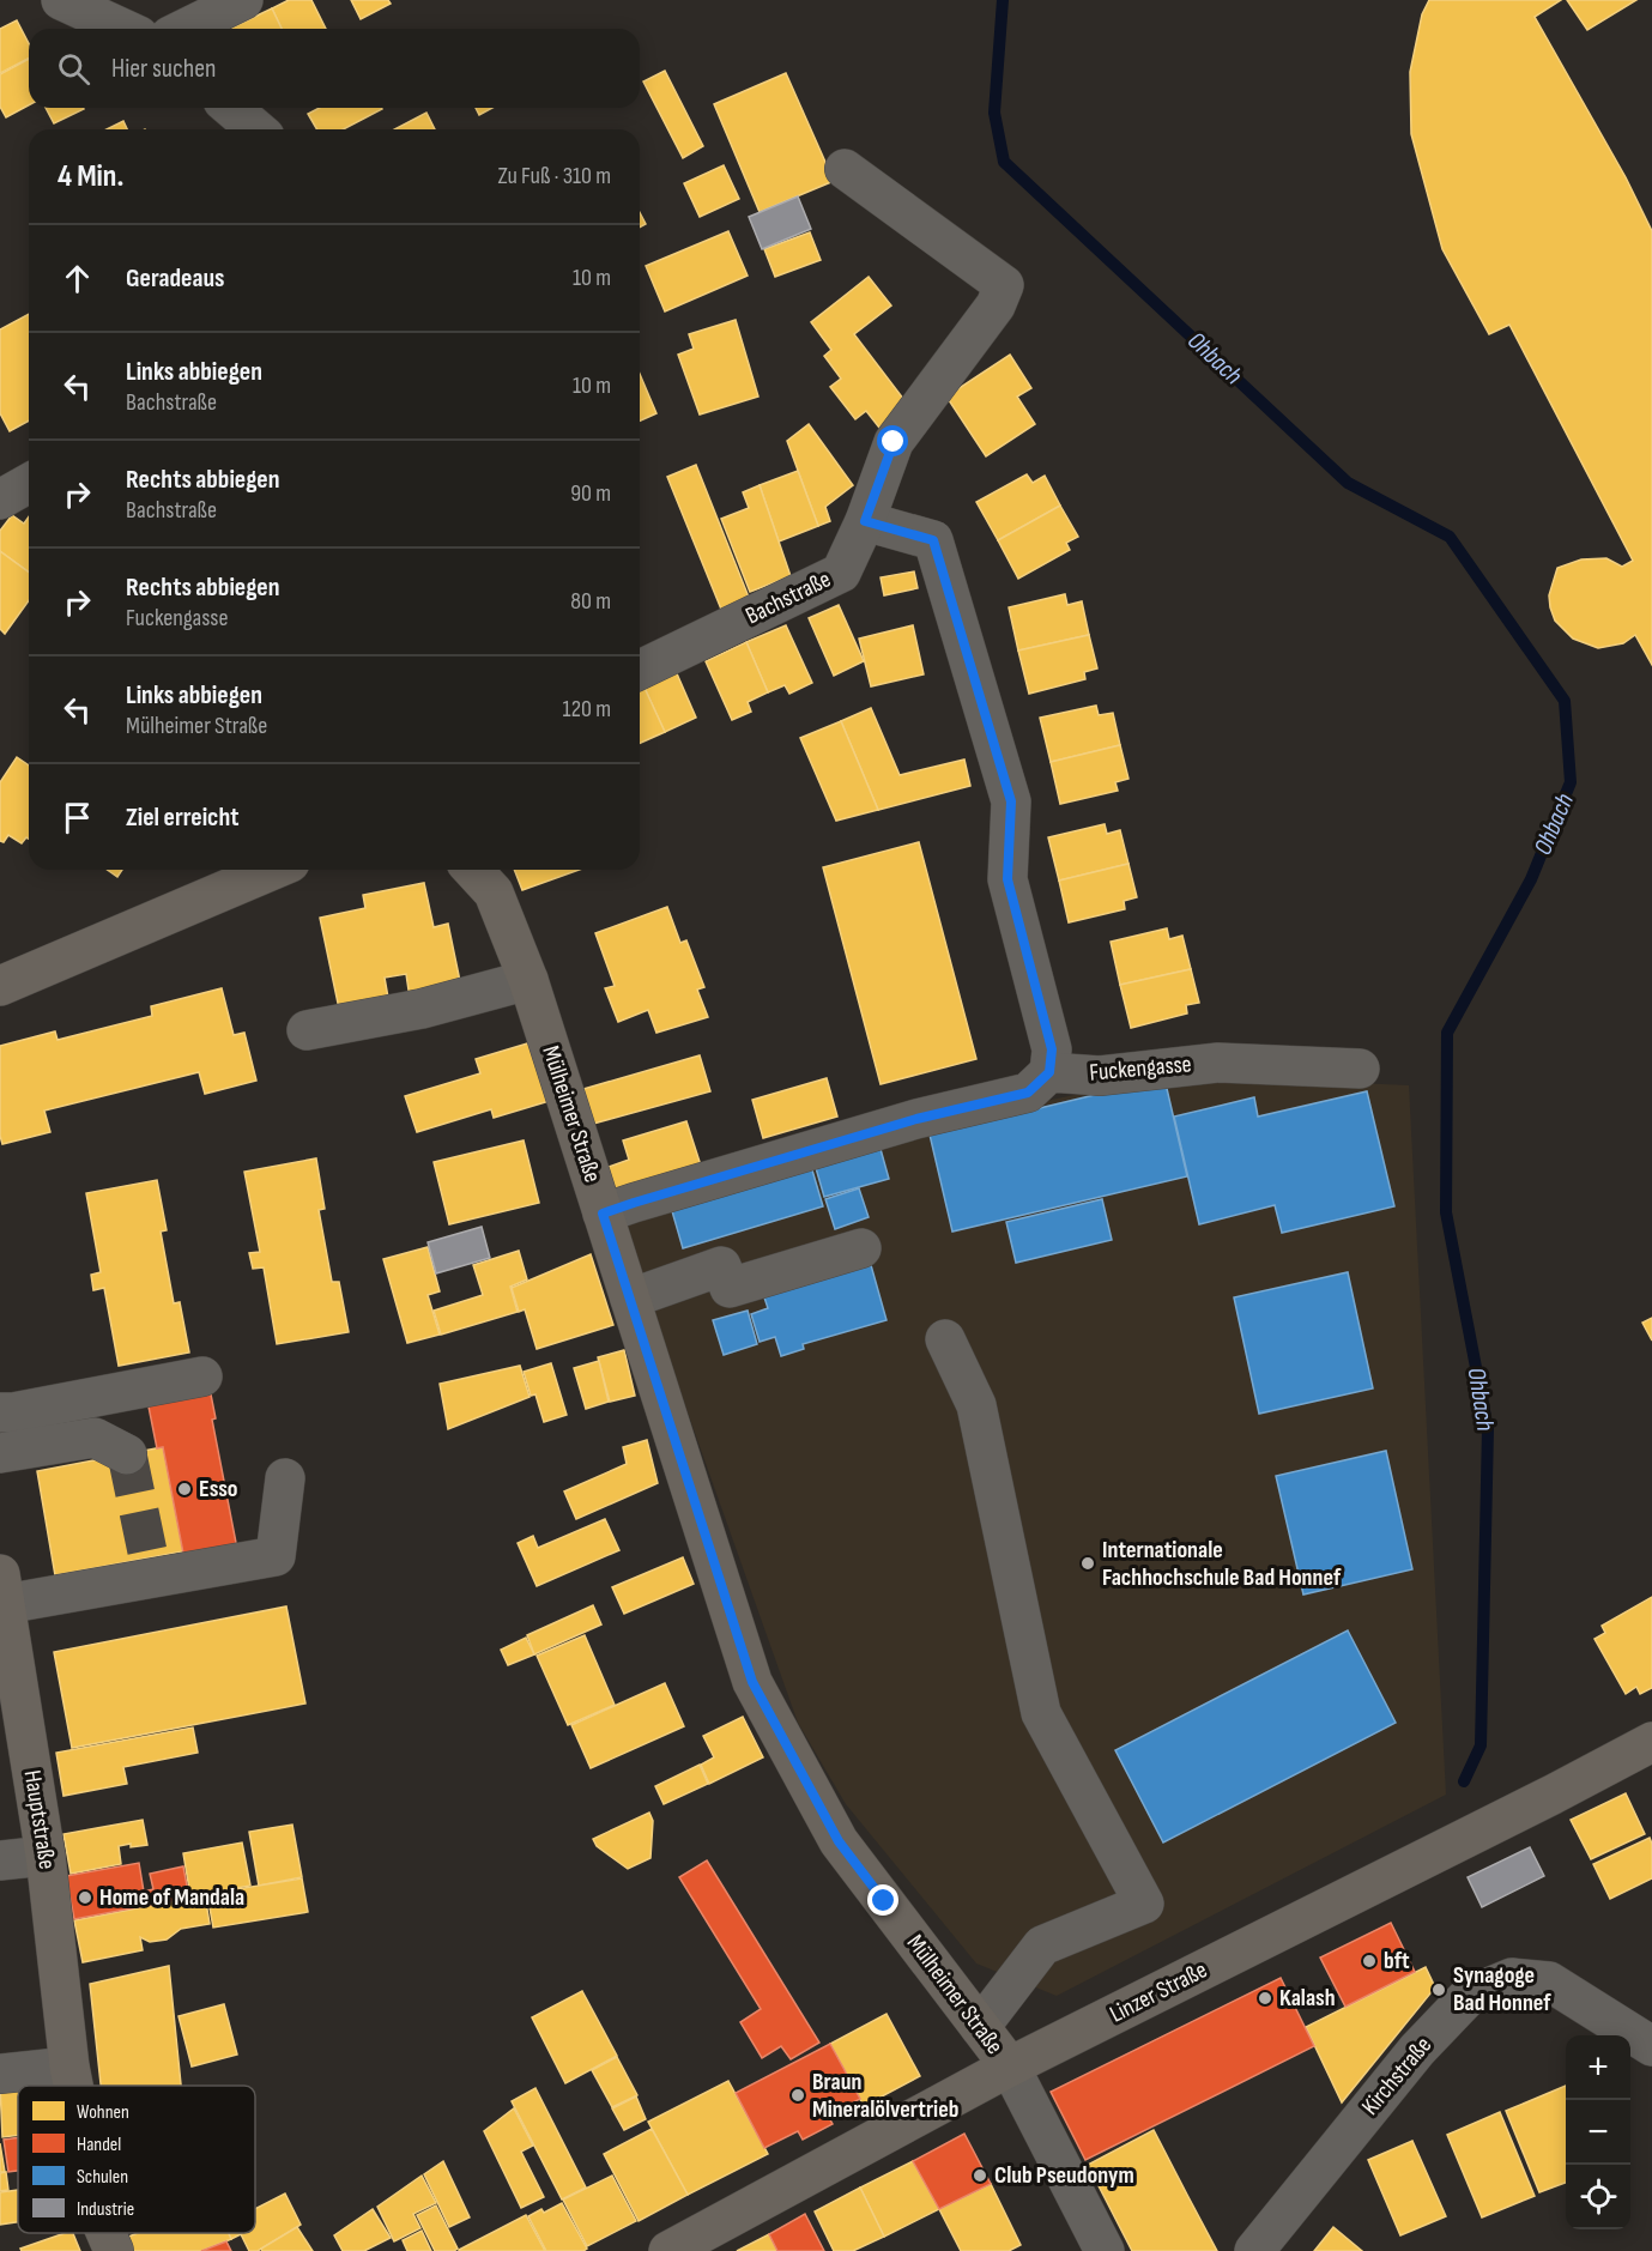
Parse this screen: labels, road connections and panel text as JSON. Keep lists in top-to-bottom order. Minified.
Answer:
{"streets":{"main road":["Mülheimer Straße","Hauptstraße","Linzer Straße"],"street":["Bachstraße","Fuckengasse","Kirchstraße"]},"crossings":[["Mülheimer Straße","Linzer Straße"]],"water":["Ohbach"],"places":["Esso","Internationale Fachhochschule Bad Honnef","Home of Mandala","bft","Synagoge Bad Honnef","Kalash","Braun Mineralölvertrieb","Club Pseudonym"],"legend":["Wohnen","Handel","Schulen","Industrie"],"page":{"search":"Hier suchen","heading":["4 Min.","Zu Fuß · 310 m"],"list":[["Geradeaus","10 m"],["Links abbiegen","Bachstraße","10 m"],["Rechts abbiegen","Bachstraße","90 m"],["Rechts abbiegen","Fuckengasse","80 m"],["Links abbiegen","Mülheimer Straße","120 m"],"Ziel erreicht"],"map_buttons":["+","−"]}}
